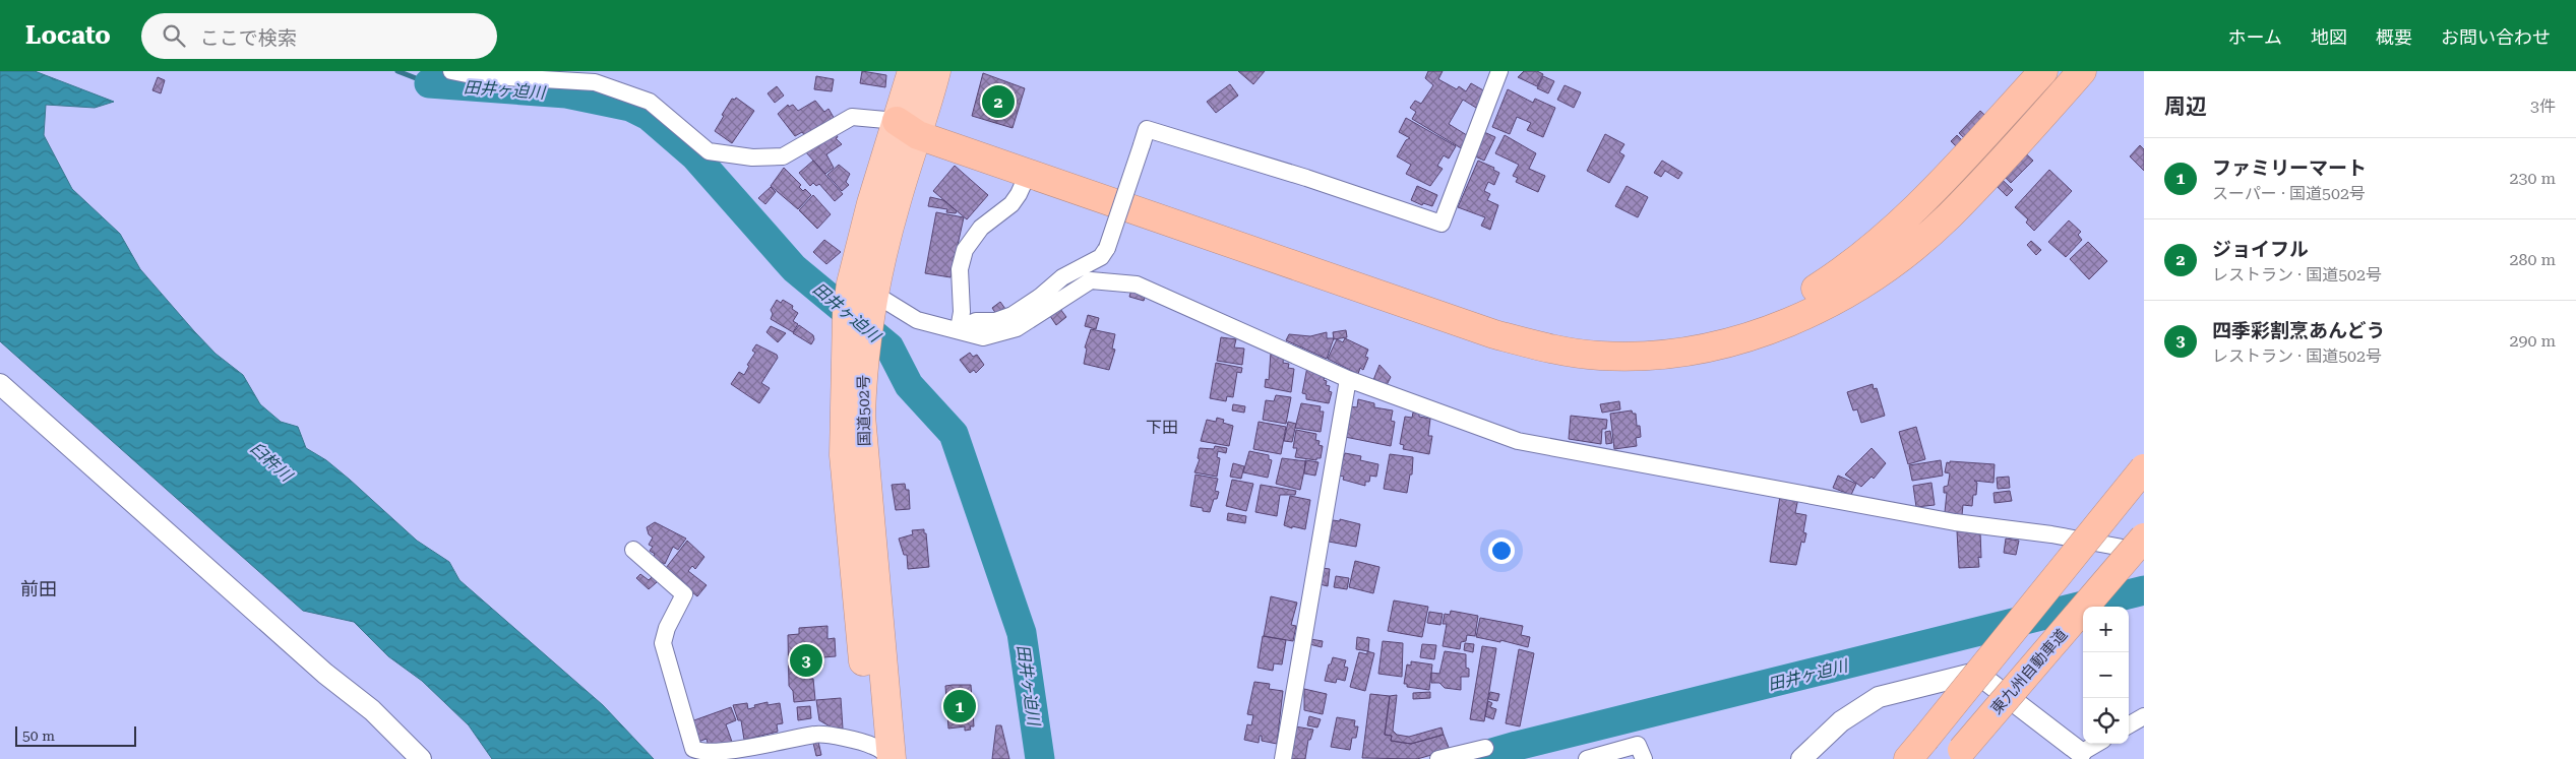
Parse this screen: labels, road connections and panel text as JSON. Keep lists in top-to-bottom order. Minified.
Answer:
{"streets":{"highway":["国道502号","東九州自動車道"]},"districts":["下田","前田"],"water":["田井ヶ迫川","臼杵川"],"scale_bar":"50 m","page":{"header":"Locato","search":"ここで検索","nav":["ホーム","地図","概要","お問い合わせ"],"heading":["周辺","3件"],"pins":["2","3","1"],"list":[{"mark":"1","name":"ファミリーマート","note":"スーパー · 国道502号","value":"230 m"},{"mark":"2","name":"ジョイフル","note":"レストラン · 国道502号","value":"280 m"},{"mark":"3","name":"四季彩割烹あんどう","note":"レストラン · 国道502号","value":"290 m"}],"map_buttons":["+","−"],"scale":"50 m"}}
